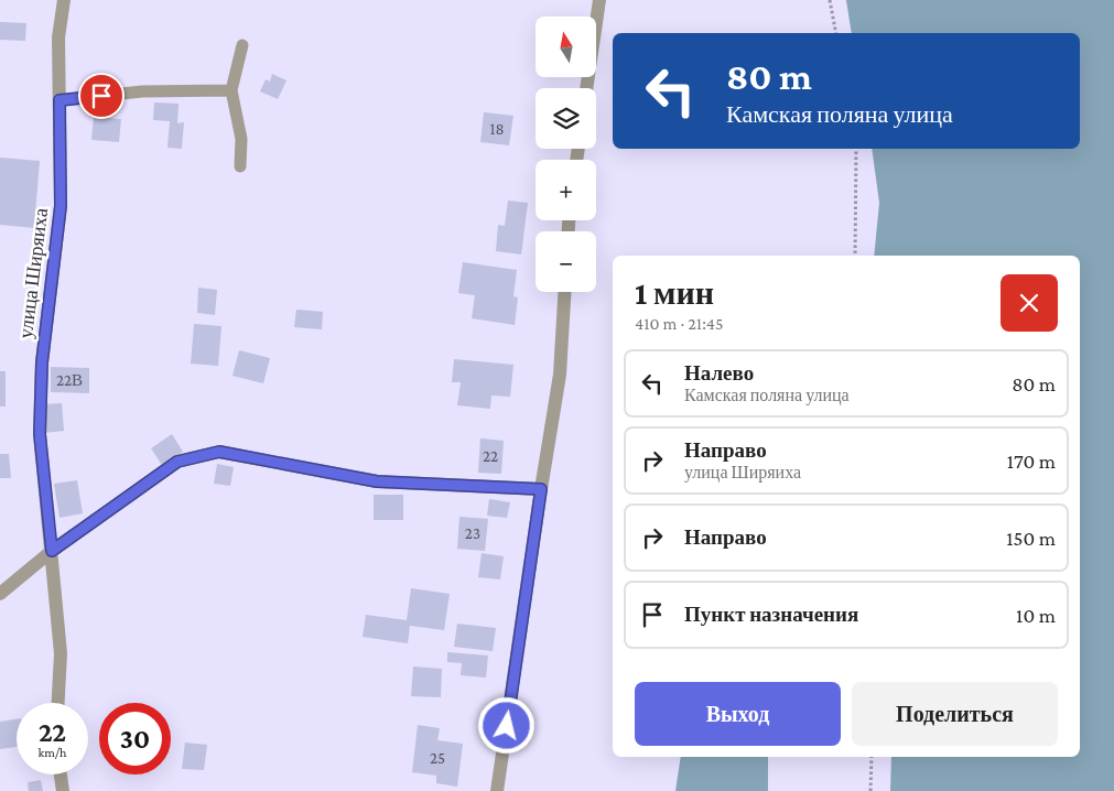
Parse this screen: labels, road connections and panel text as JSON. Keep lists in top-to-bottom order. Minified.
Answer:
{"streets":{"street":["улица Ширяиха"]},"house_numbers":["18","22В","22","23","25"],"north":"top","page":{"map_buttons":["+","−"],"turn":["80 m","Камская поляна улица"],"heading":["1 мин","410 m · 21:45"],"list":[{"name":"Налево","note":"Камская поляна улица","value":"80 m"},{"name":"Направо","note":"улица Ширяиха","value":"170 m"},{"name":"Направо","value":"150 m"},{"name":"Пункт назначения","value":"10 m"}],"buttons":["Выход","Поделиться"],"speed":"22 km/h","limit":"30"}}
